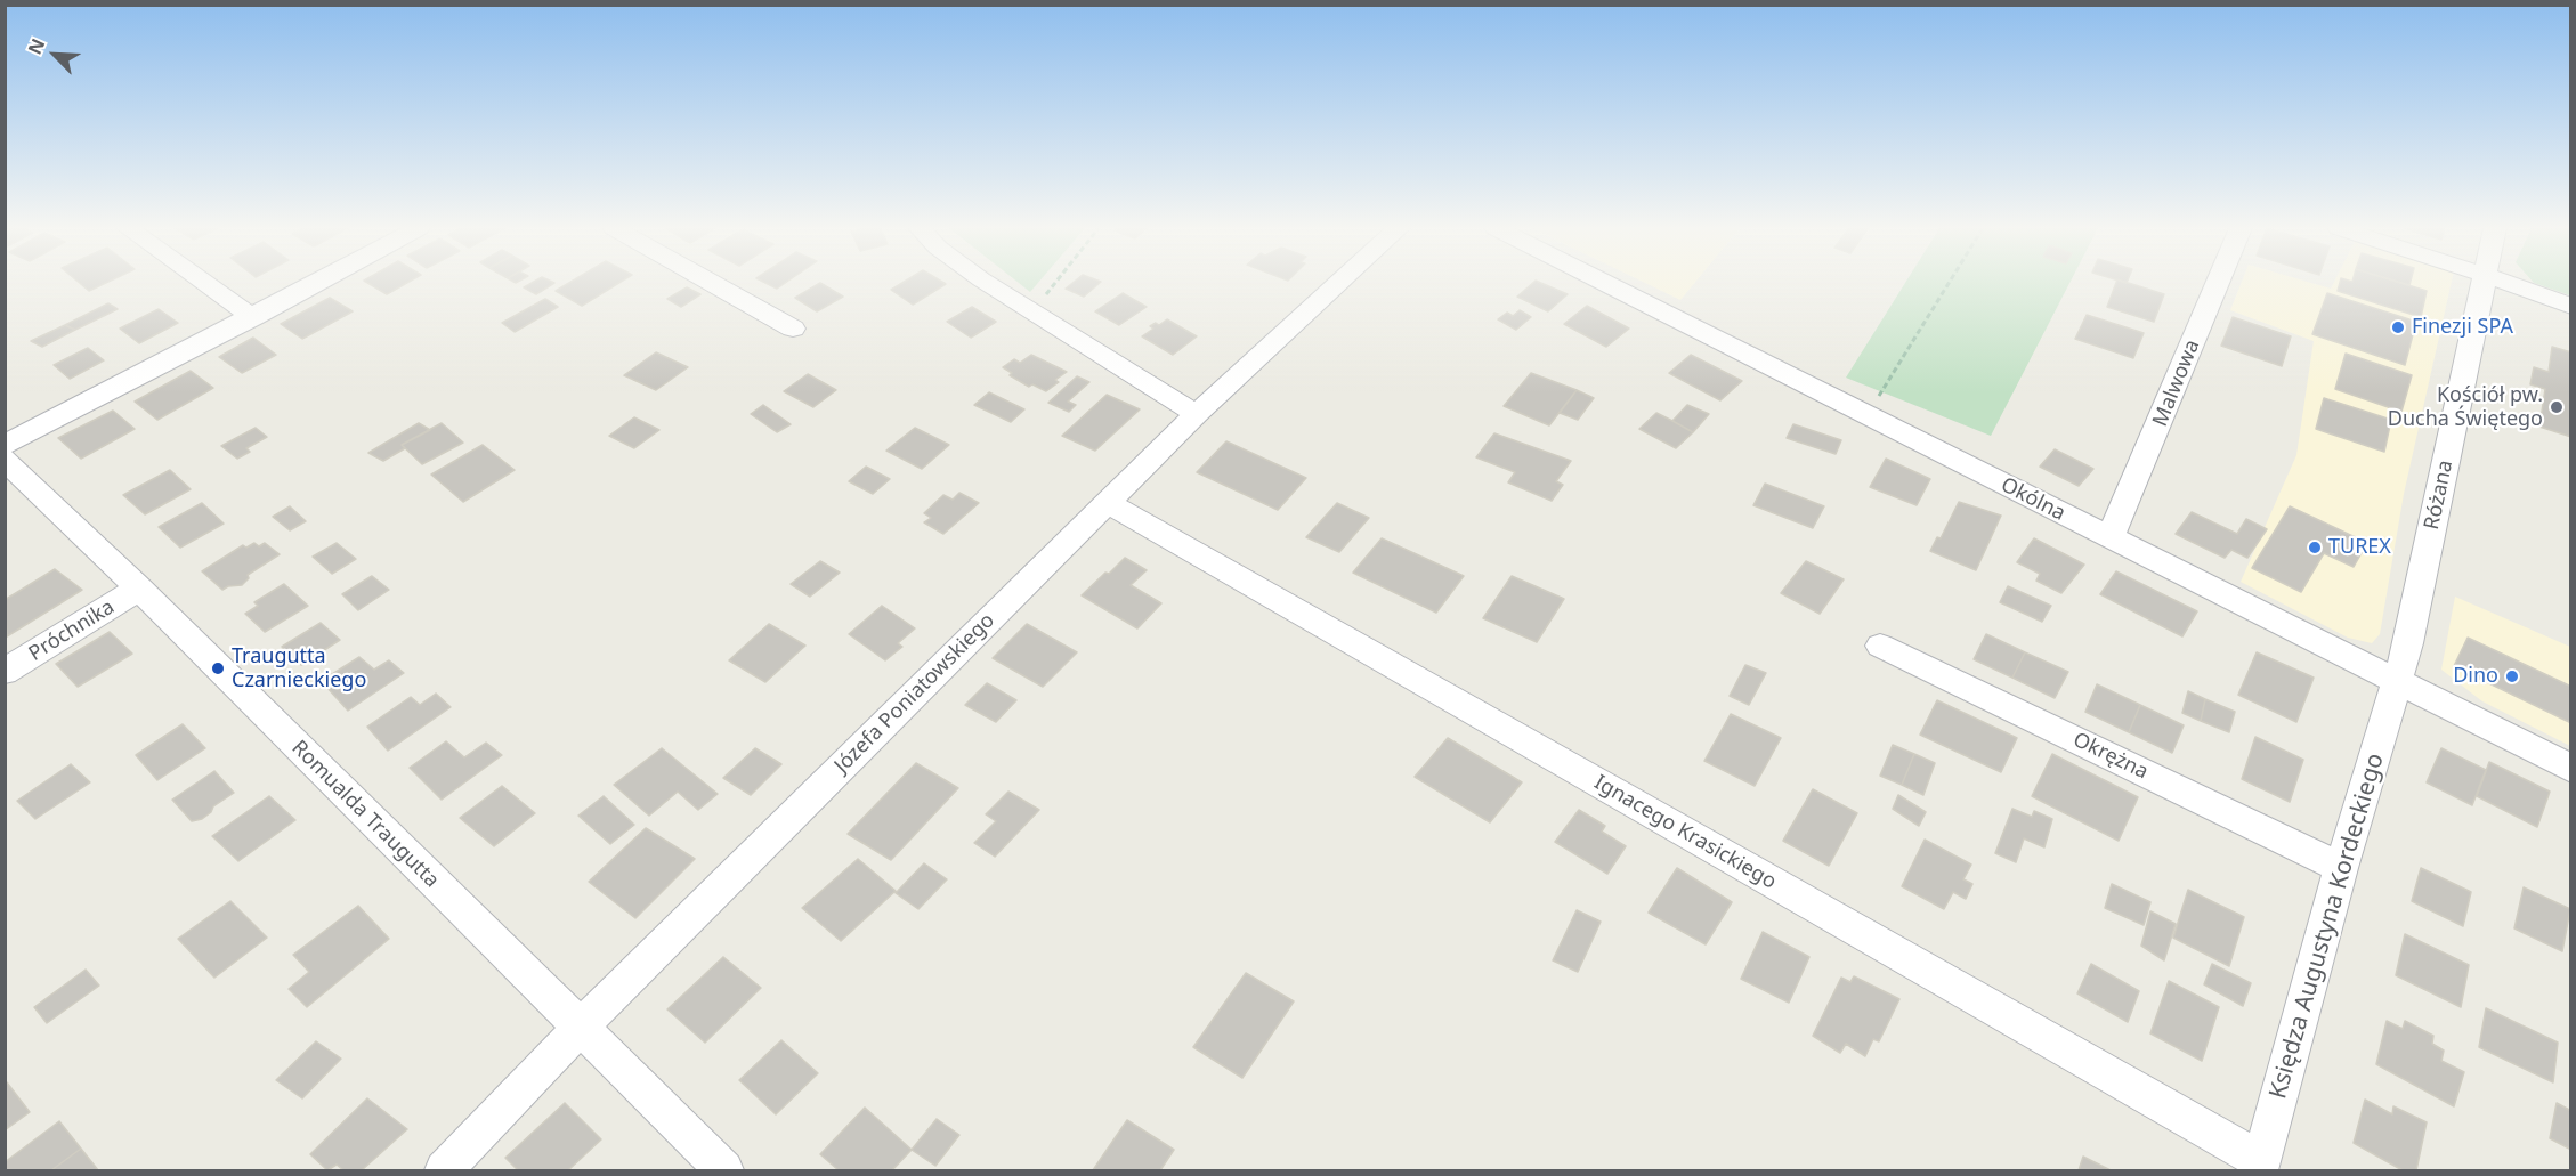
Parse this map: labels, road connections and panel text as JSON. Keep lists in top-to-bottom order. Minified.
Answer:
{"streets":{"street":["Malwowa","Różana","Okólna","Próchnika","Józefa Poniatowskiego","Okrężna","Romualda Traugutta","Ignacego Krasickiego","Księdza Augustyna Kordeckiego"]},"crossings":[["Malwowa","Okólna"],["Różana","Okólna"],["Różana","Księdza Augustyna Kordeckiego"],["Okólna","Księdza Augustyna Kordeckiego"],["Próchnika","Romualda Traugutta"],["Józefa Poniatowskiego","Romualda Traugutta"],["Józefa Poniatowskiego","Ignacego Krasickiego"],["Okrężna","Księdza Augustyna Kordeckiego"],["Ignacego Krasickiego","Księdza Augustyna Kordeckiego"]],"places":["Finezji SPA","Kościół pw. Ducha Świętego","TUREX","Traugutta Czarnieckiego","Dino"],"north":"top left"}
